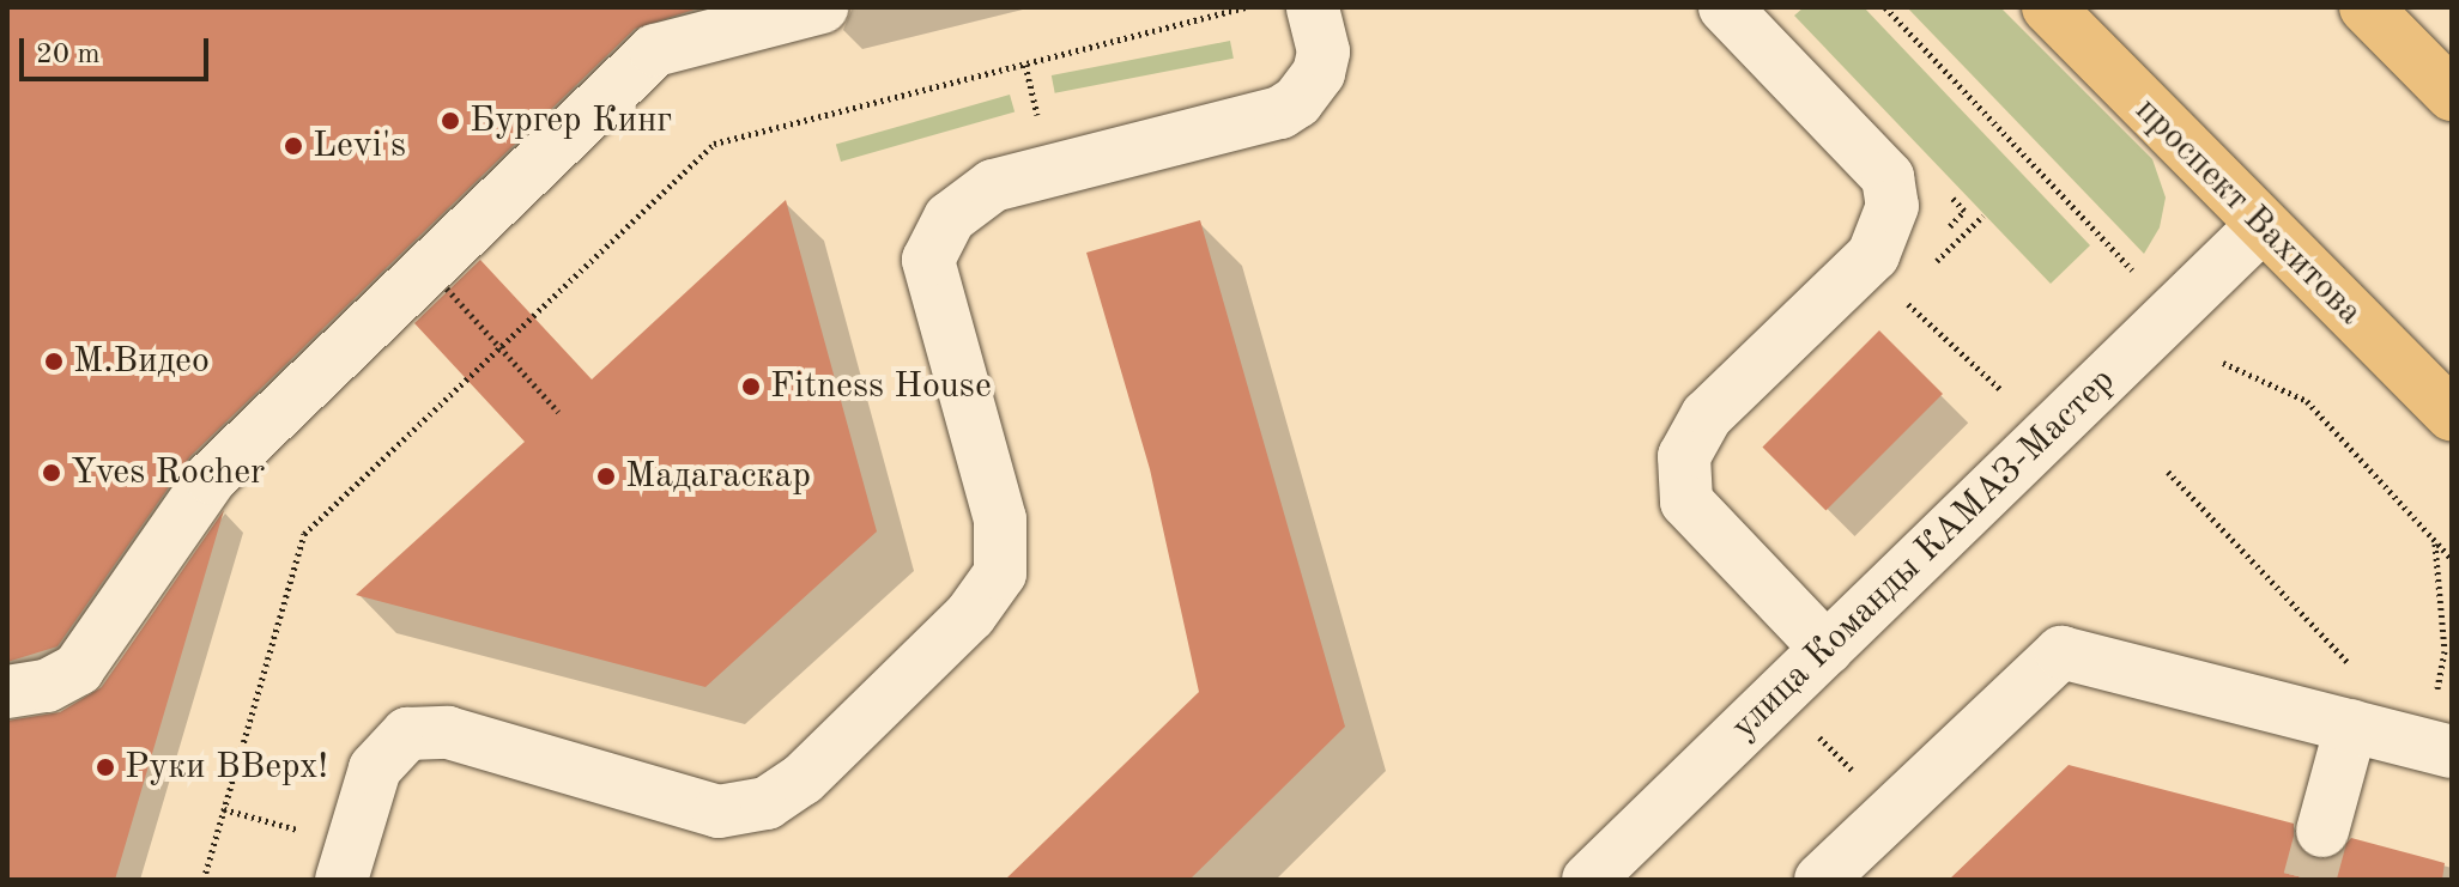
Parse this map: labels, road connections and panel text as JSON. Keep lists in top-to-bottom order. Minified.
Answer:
{"streets":{"main road":["проспект Вахитова"],"street":["улица Команды КАМАЗ-Мастер"]},"crossings":[["проспект Вахитова","улица Команды КАМАЗ-Мастер"]],"places":["Бургер Кинг","Levi's","М.Видео","Fitness House","Yves Rocher","Мадагаскар","Руки ВВерх!"],"scale_bar":"20 m"}
